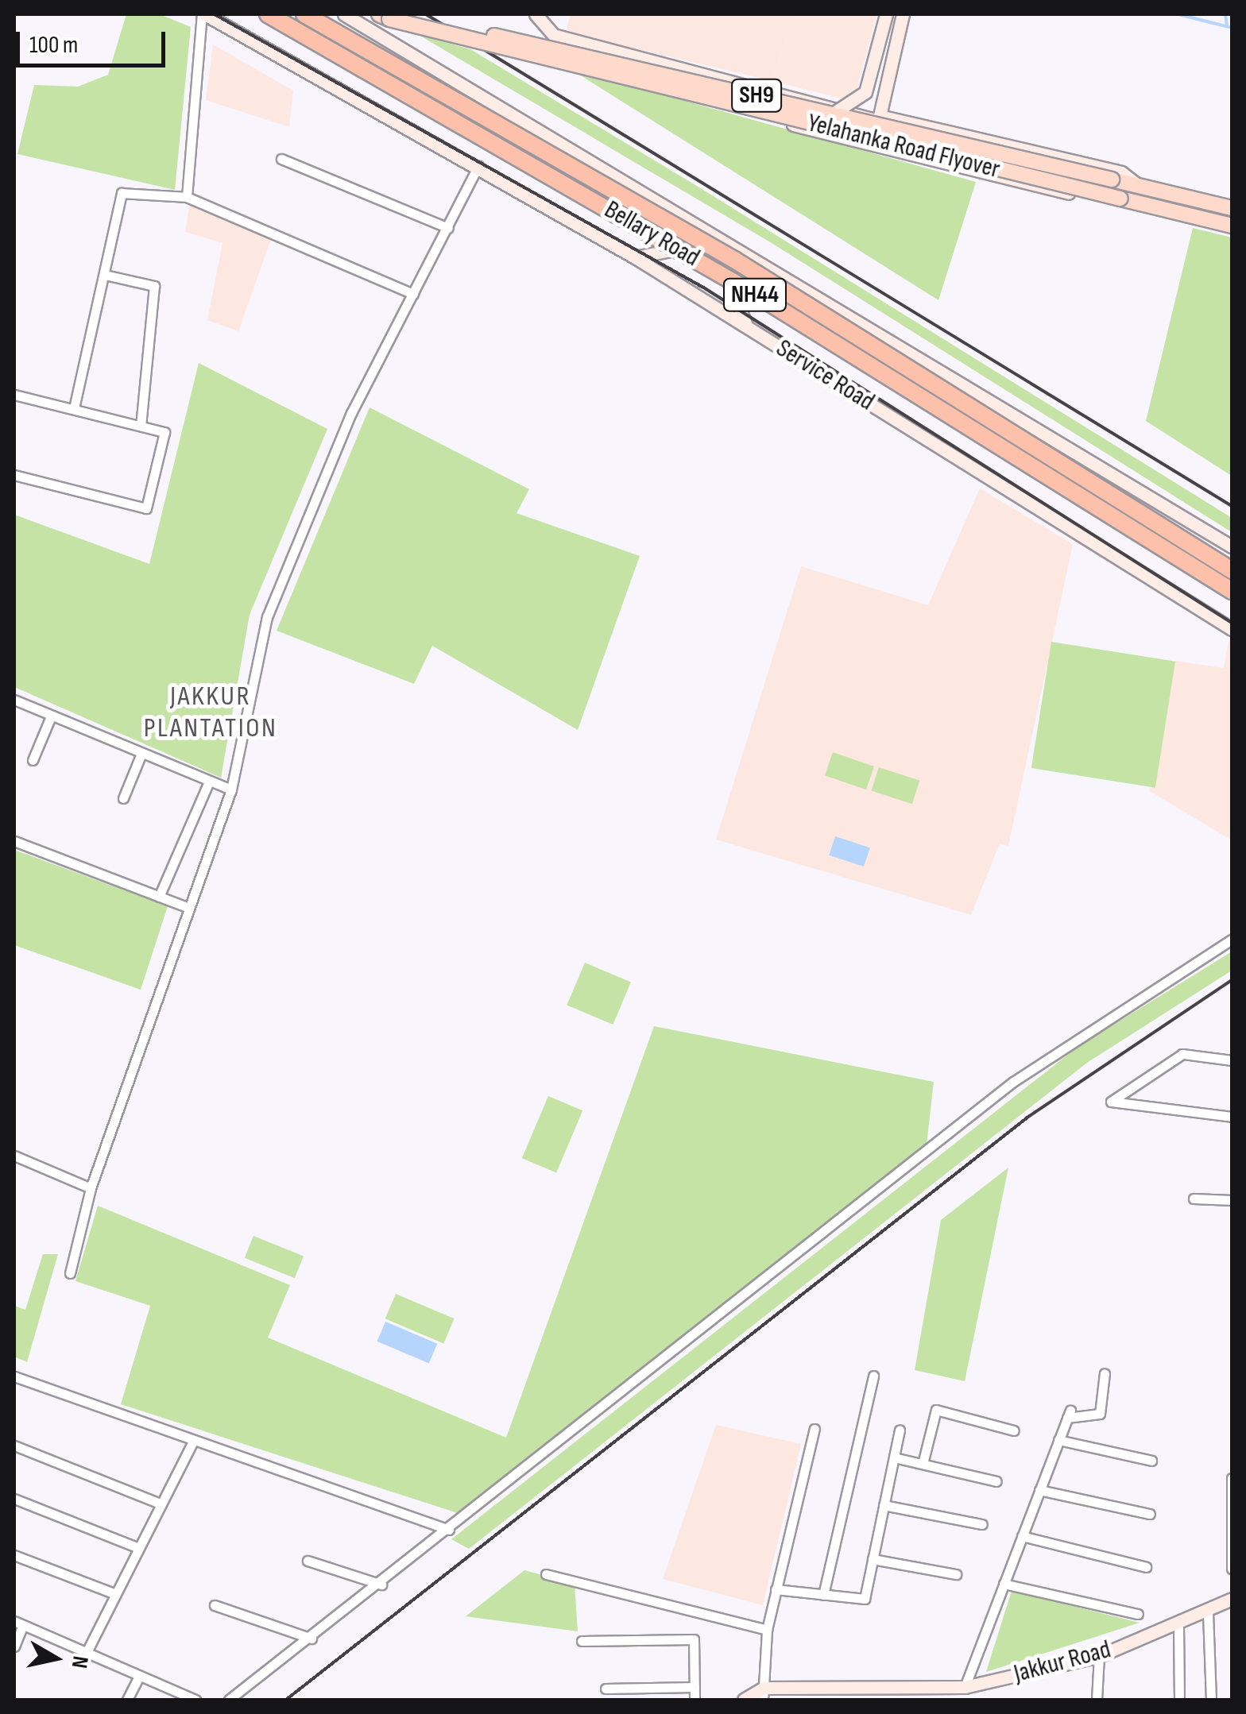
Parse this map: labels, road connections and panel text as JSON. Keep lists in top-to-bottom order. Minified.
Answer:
{"streets":{"highway":["Bellary Road","NH44"],"main road":["SH9","Yelahanka Road Flyover","Service Road","Jakkur Road"]},"crossings":[["SH9","Yelahanka Road Flyover"]],"districts":["JAKKUR PLANTATION"],"scale_bar":"100 m","north":"right"}
